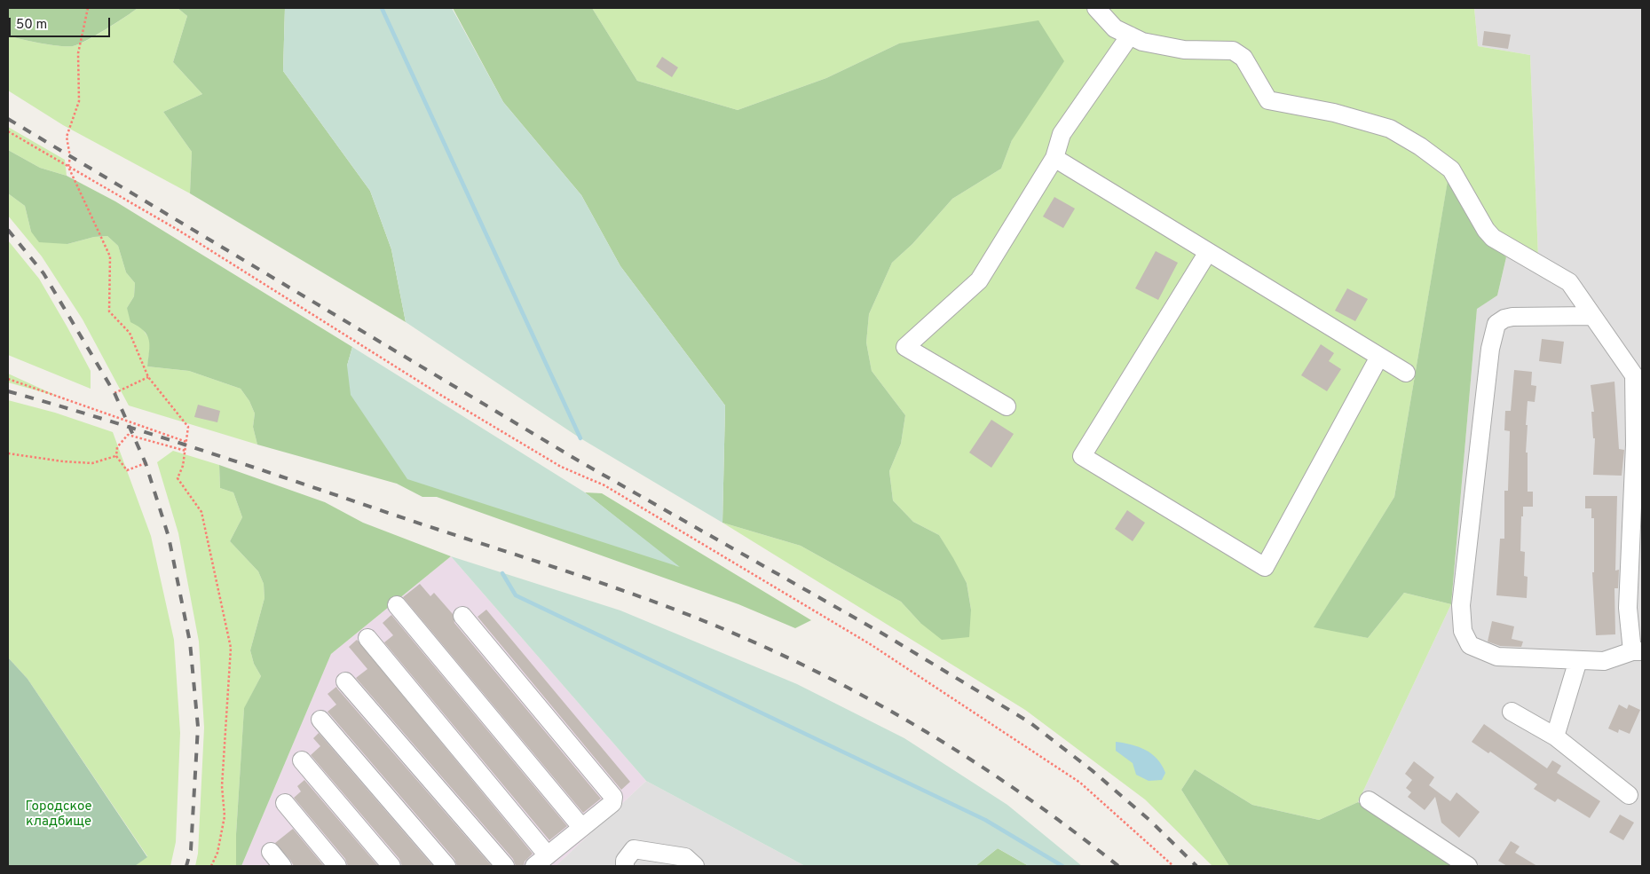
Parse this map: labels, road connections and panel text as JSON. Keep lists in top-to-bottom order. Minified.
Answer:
{"parks":["Городское кладбище"],"scale_bar":"50 m"}
